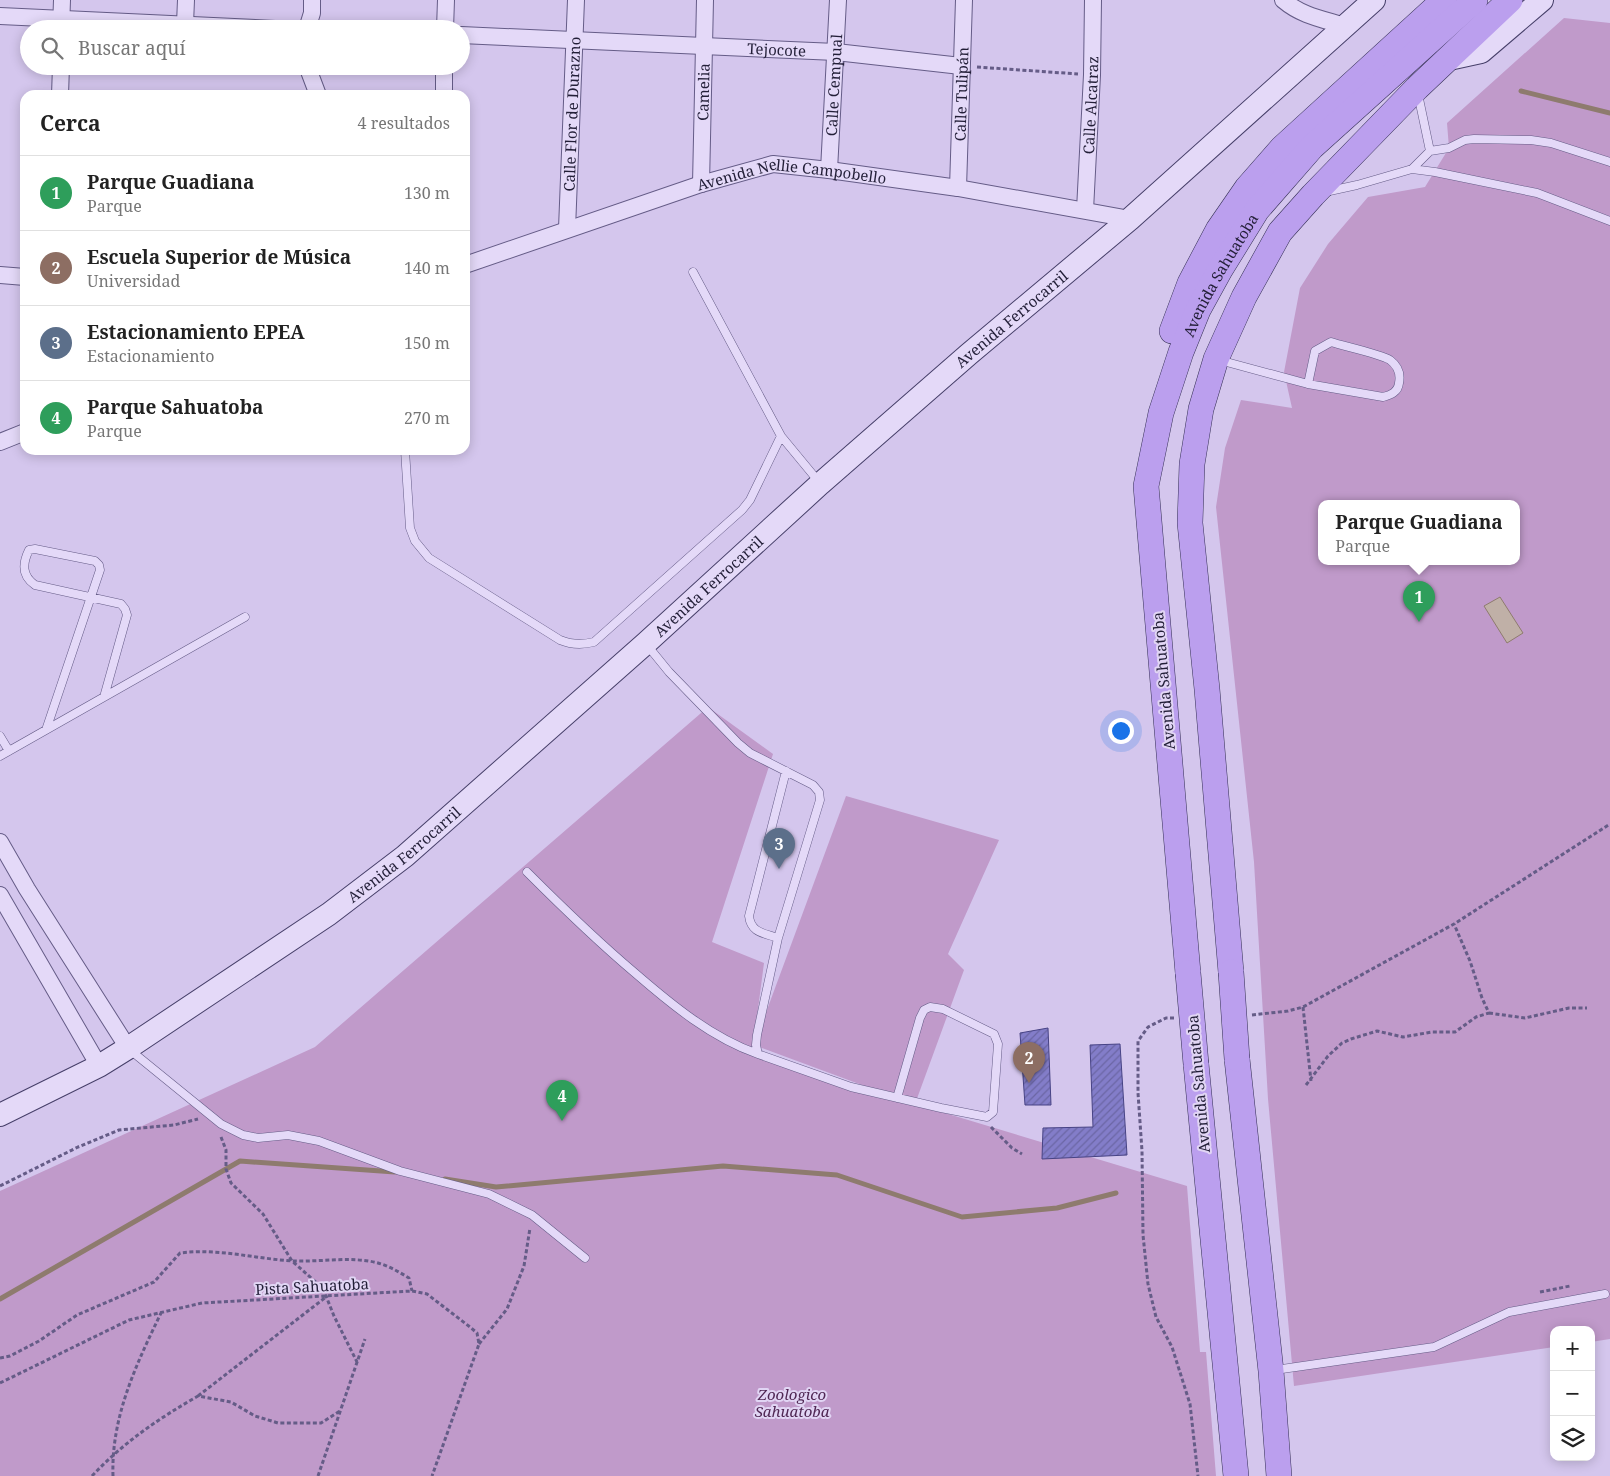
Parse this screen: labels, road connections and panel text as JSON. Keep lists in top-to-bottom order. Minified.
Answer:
{"streets":{"main road":["Avenida Sahuatoba"],"street":["Tejocote","Calle Cempual","Camelia","Calle Tulipán","Calle Alcatraz","Calle Flor de Durazno","Avenida Nellie Campobello","Avenida Ferrocarril"],"path":["Pista Sahuatoba"]},"crossings":[["Tejocote","Calle Cempual"],["Tejocote","Camelia"],["Tejocote","Calle Tulipán"],["Tejocote","Calle Flor de Durazno"],["Calle Cempual","Avenida Nellie Campobello"],["Camelia","Avenida Nellie Campobello"],["Calle Tulipán","Avenida Nellie Campobello"],["Calle Alcatraz","Avenida Nellie Campobello"],["Calle Flor de Durazno","Avenida Nellie Campobello"],["Avenida Nellie Campobello","Avenida Ferrocarril"]],"parks":["Zoologico Sahuatoba"],"page":{"search":"Buscar aquí","heading":["Cerca","4 resultados"],"list":[{"mark":"1","name":"Parque Guadiana","note":"Parque","value":"130 m"},{"mark":"2","name":"Escuela Superior de Música","note":"Universidad","value":"140 m"},{"mark":"3","name":"Estacionamiento EPEA","note":"Estacionamiento","value":"150 m"},{"mark":"4","name":"Parque Sahuatoba","note":"Parque","value":"270 m"}],"popup":["Parque Guadiana","Parque"],"pins":["1","3","2","4"],"map_buttons":["+","−"]}}
